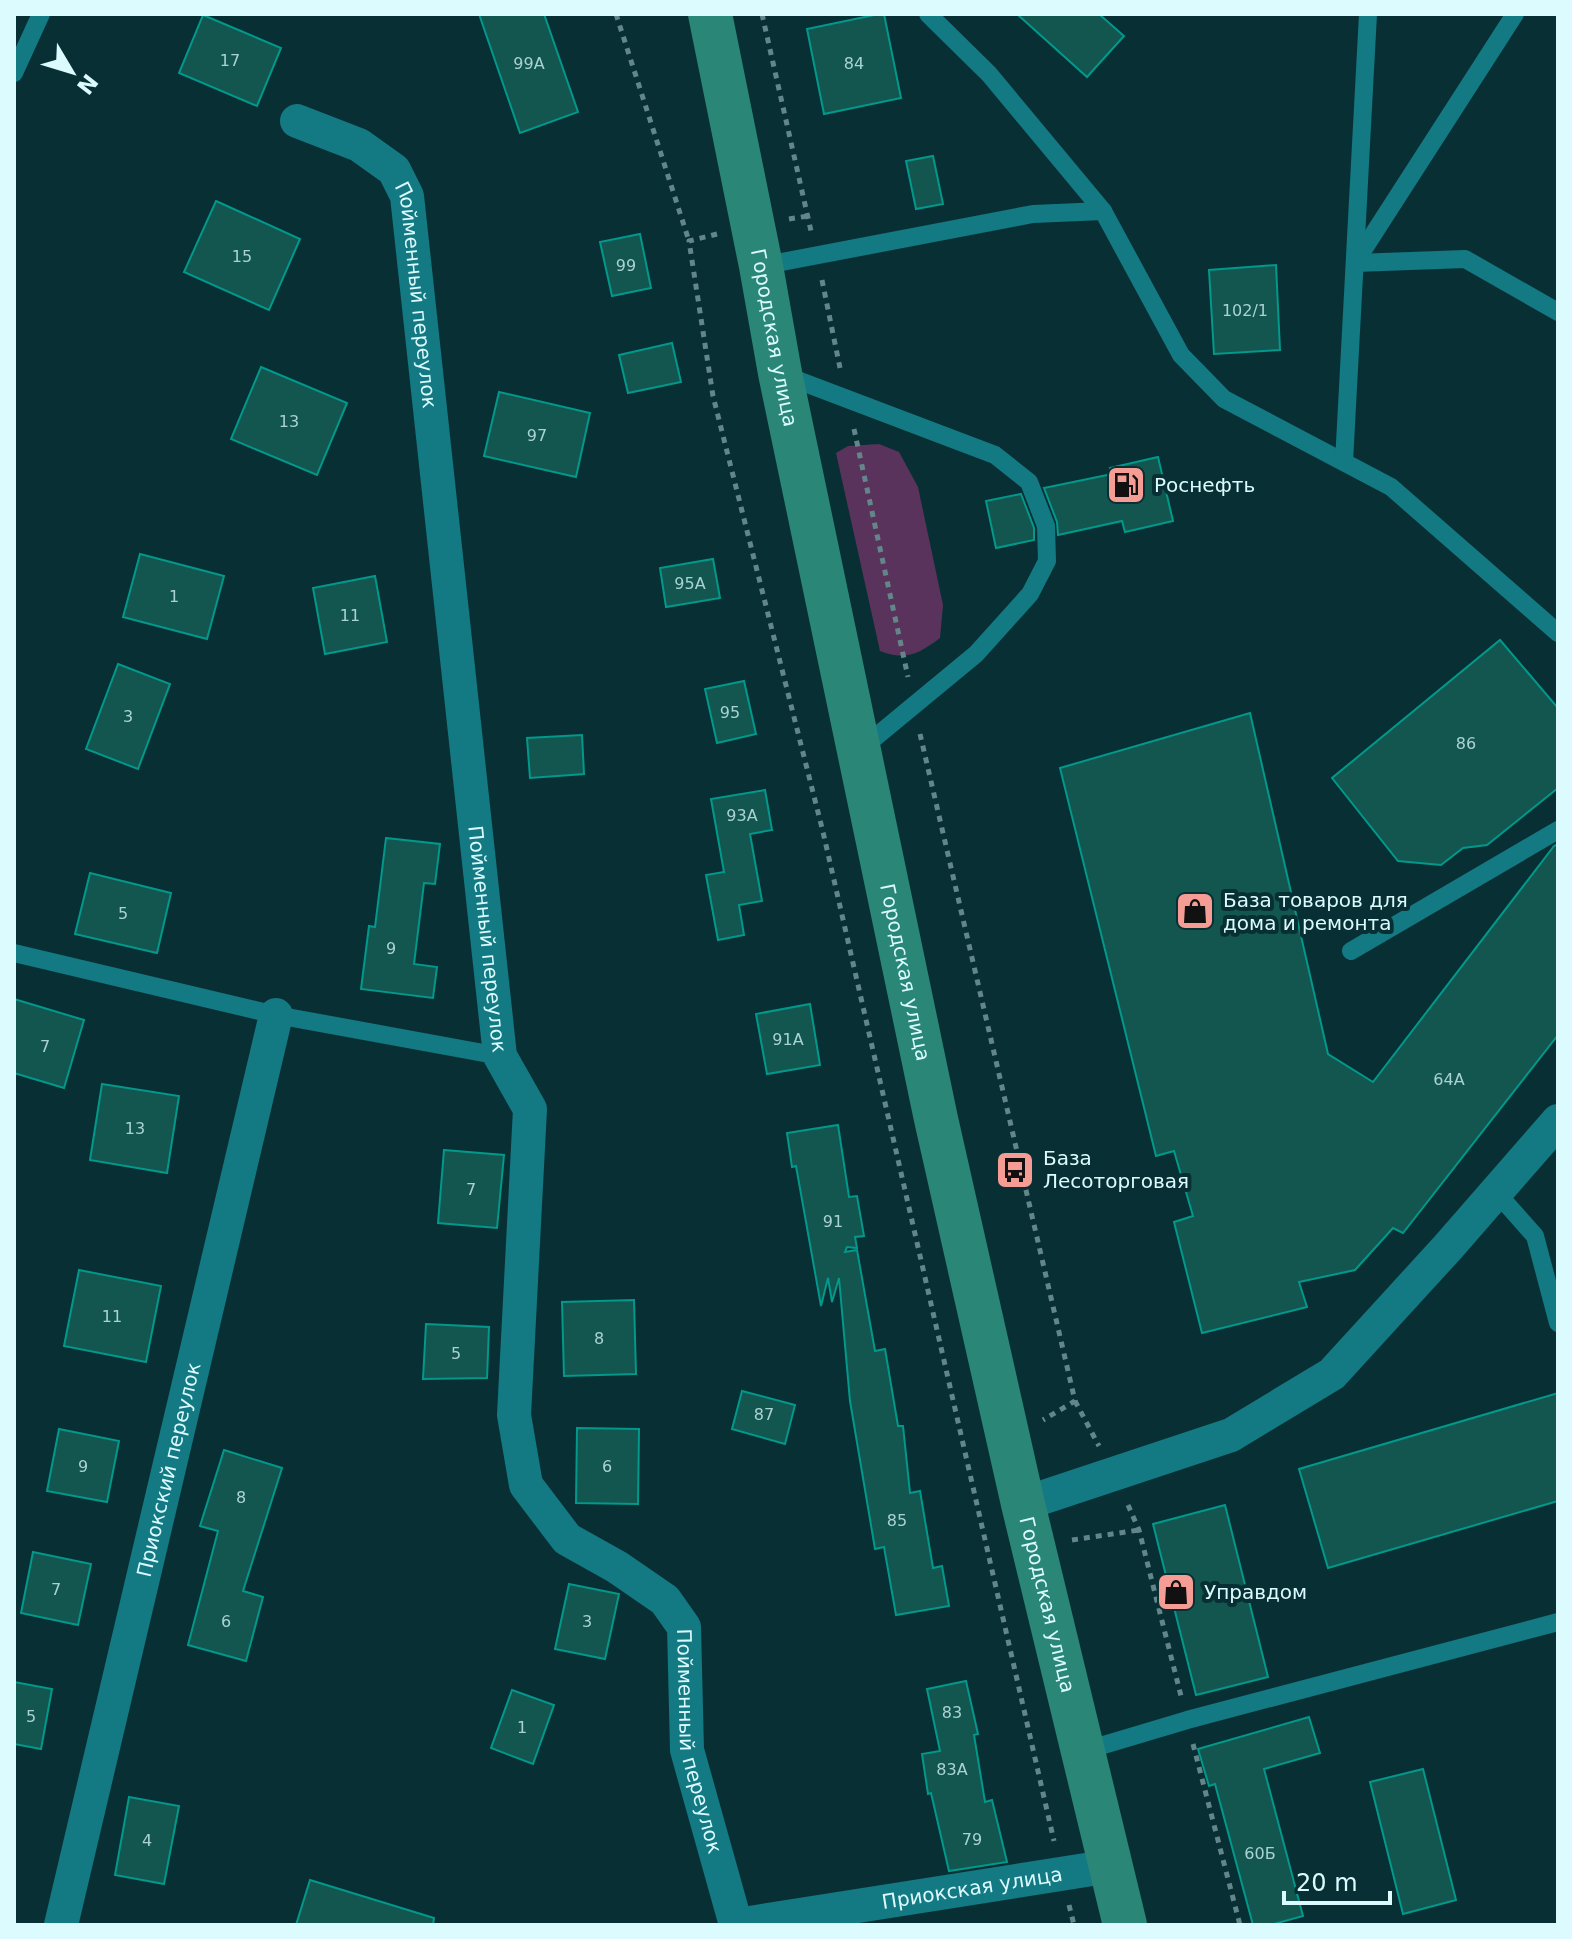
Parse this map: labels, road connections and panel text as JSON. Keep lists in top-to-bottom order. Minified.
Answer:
{"streets":{"main road":["Городская улица"],"street":["Пойменный переулок","Приокский переулок","Приокская улица"]},"crossings":[["Пойменный переулок","Приокская улица"],["Городская улица","Приокская улица"]],"places":{"fuel station":["Роснефть"],"shop":["База товаров для дома и ремонта","Управдом"],"bus stop":["База Лесоторговая"]},"house_numbers":["17","99А","84","15","99","102/1","13","97","95А","1","11","95","3","86","93А","5","9","91А","7","64А","13","7","91","11","8","5","87","9","6","8","85","7","6","3","83","5","1","83А","79","4","60Б"],"scale_bar":"20 m","north":"bottom right"}
